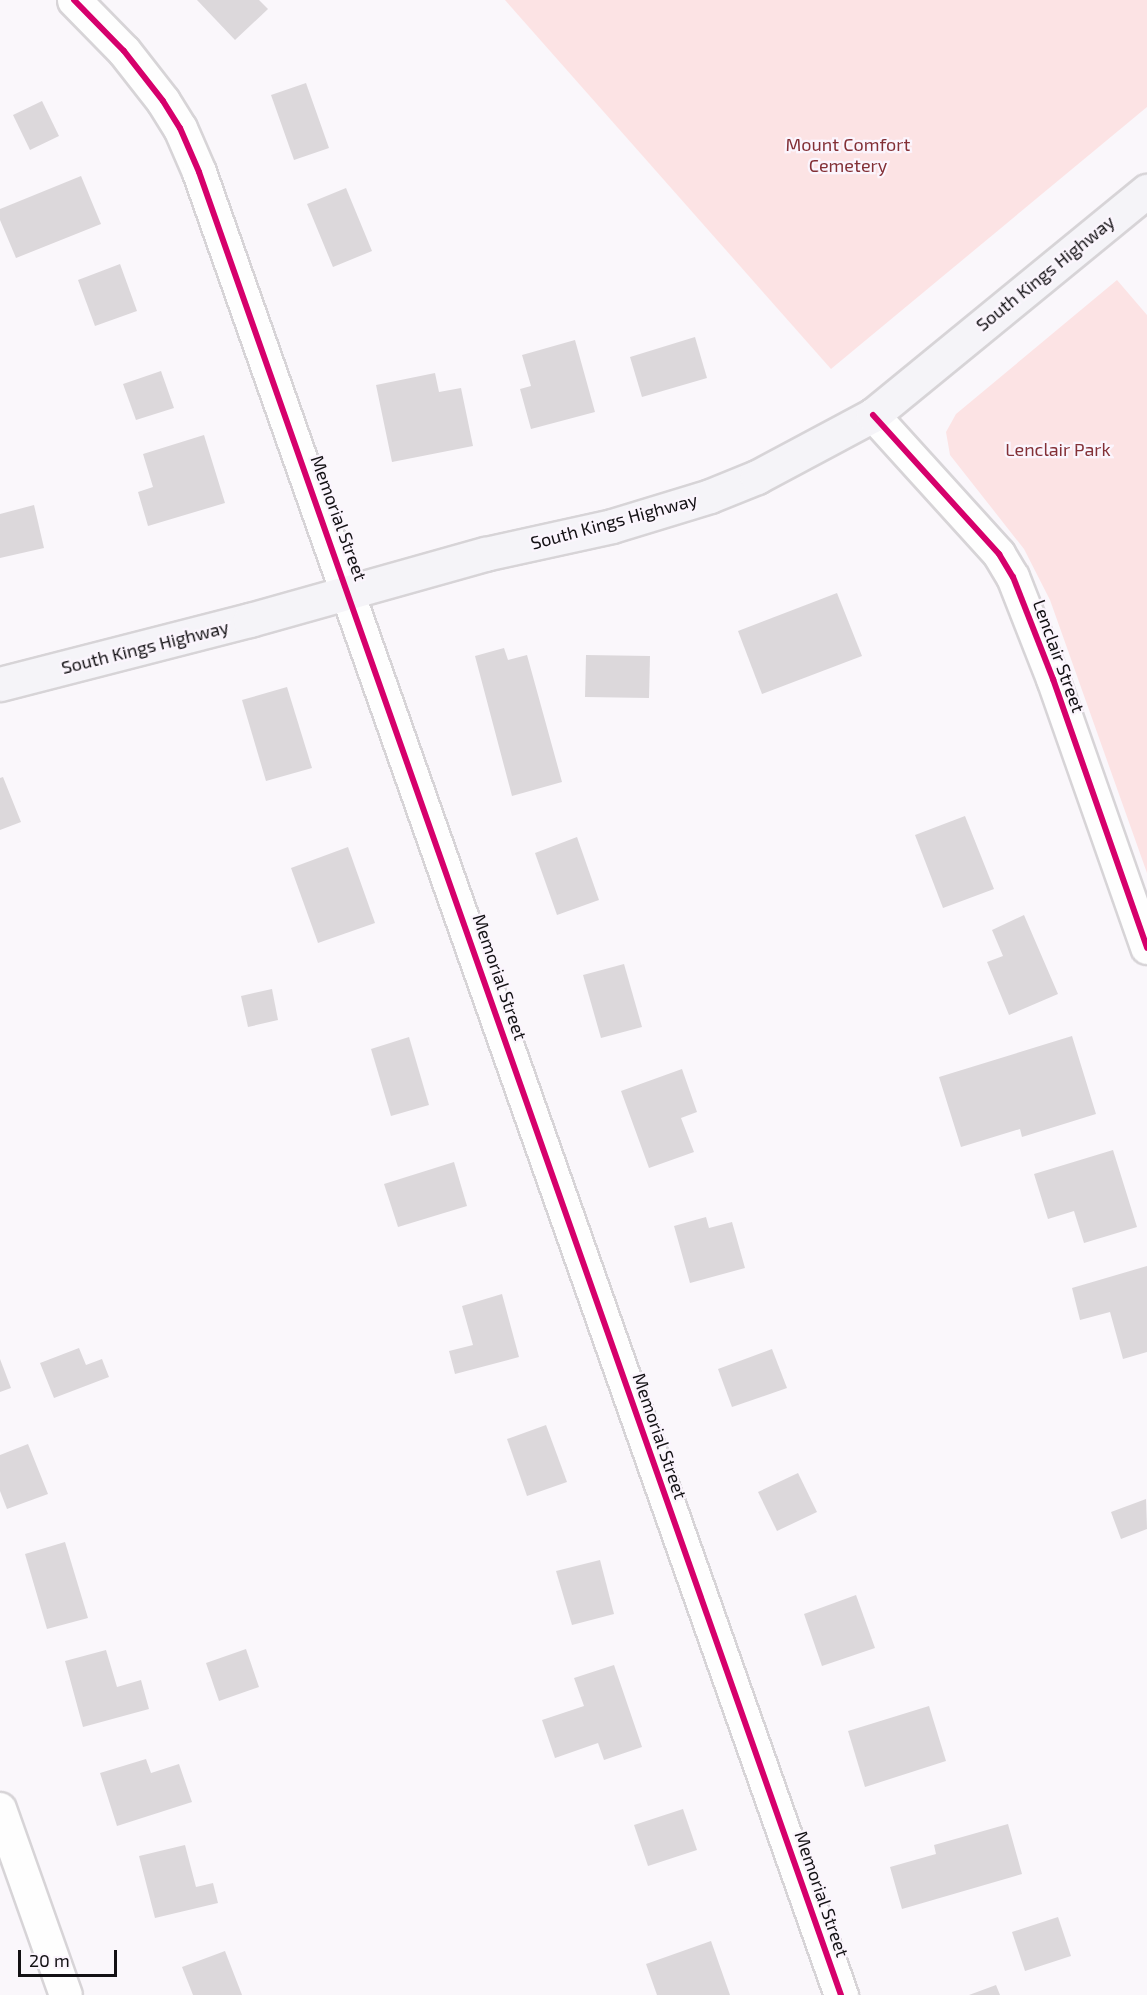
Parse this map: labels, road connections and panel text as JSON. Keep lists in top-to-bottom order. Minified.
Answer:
{"streets":{"main road":["South Kings Highway"],"street":["Memorial Street","Lenclair Street"]},"crossings":[["South Kings Highway","Memorial Street"],["South Kings Highway","Lenclair Street"]],"parks":["Mount Comfort Cemetery","Lenclair Park"],"scale_bar":"20 m"}
